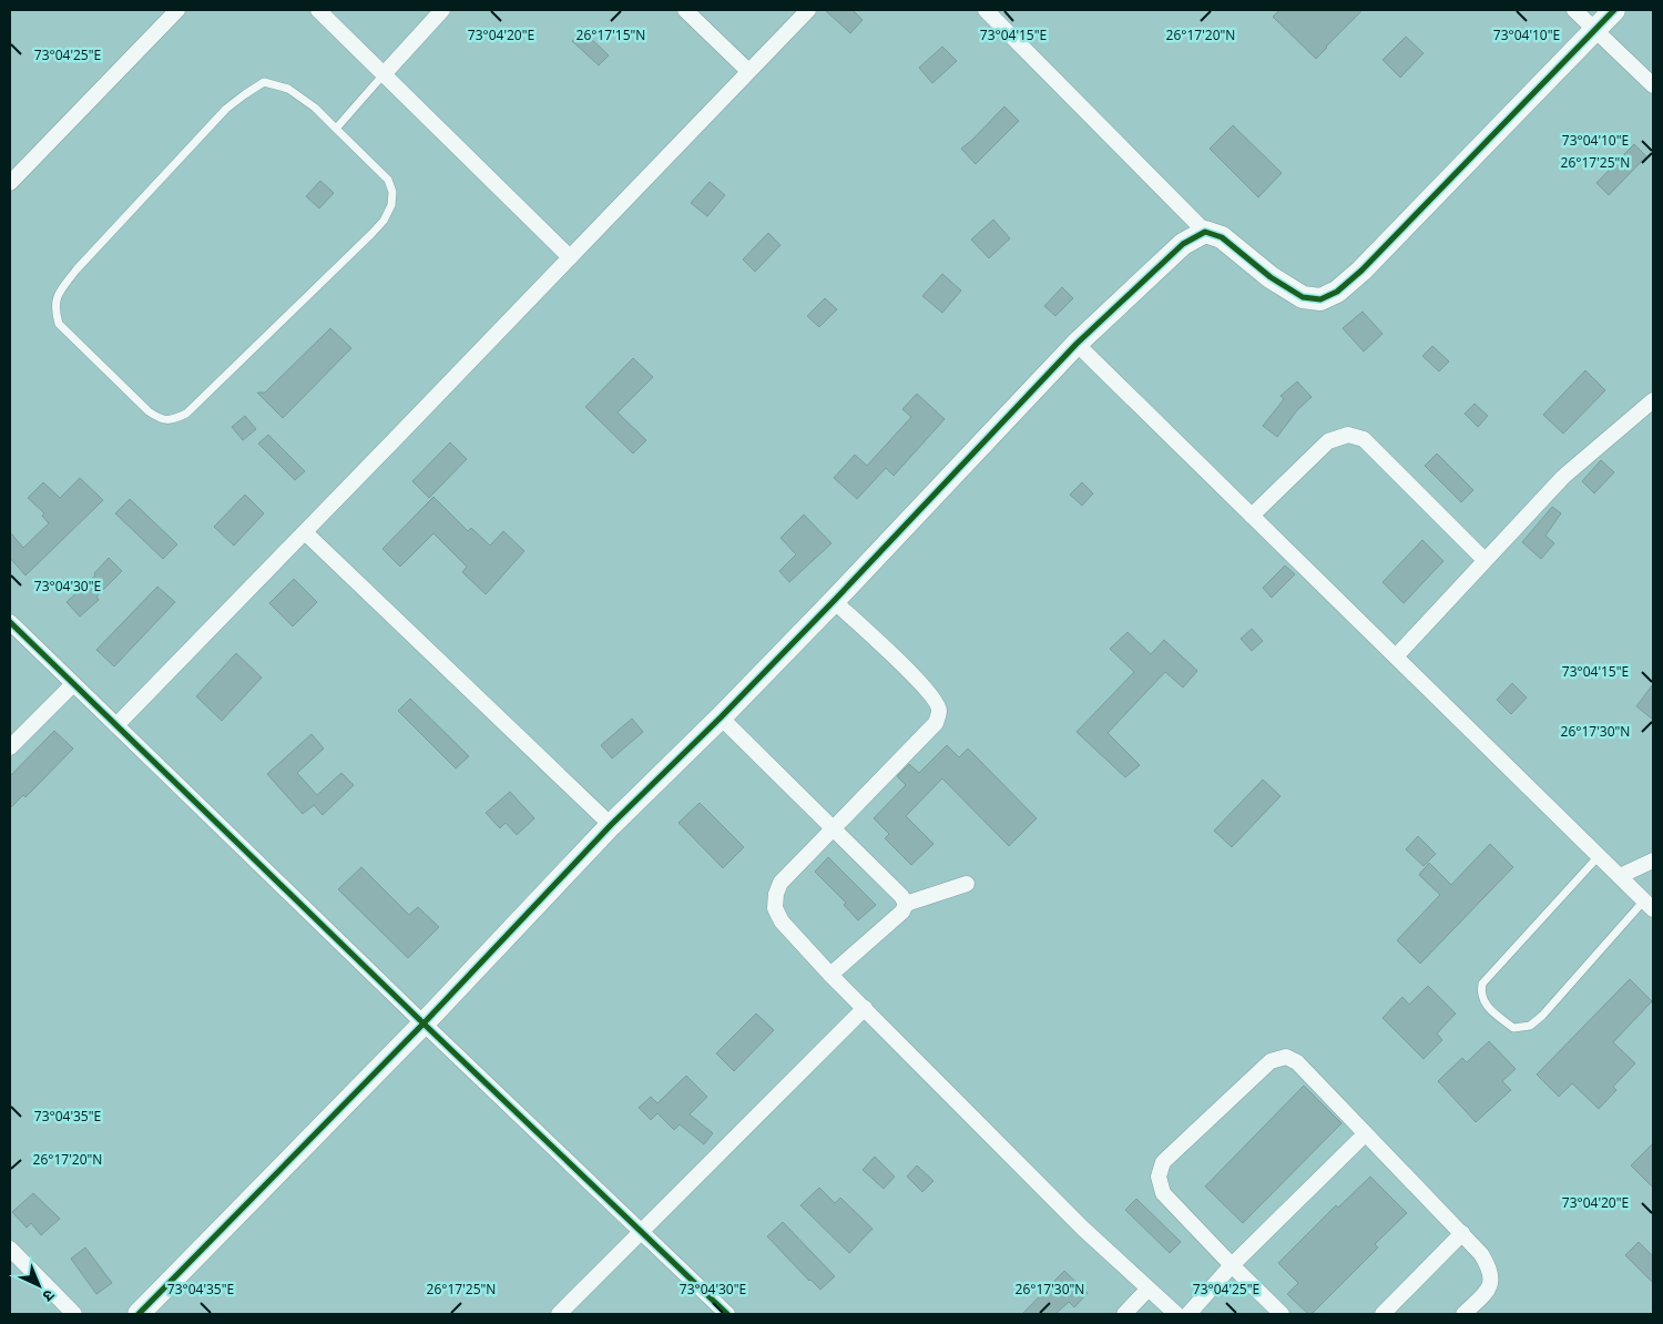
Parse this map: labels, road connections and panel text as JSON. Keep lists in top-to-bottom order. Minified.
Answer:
{"north":"bottom right","coordinates":["26°17'20\"N","26°17'15\"N","73°04'20\"E","73°04'15\"E","73°04'10\"E","73°04'25\"E","26°17'25\"N","73°04'30\"E","26°17'30\"N","73°04'35\"E"]}
